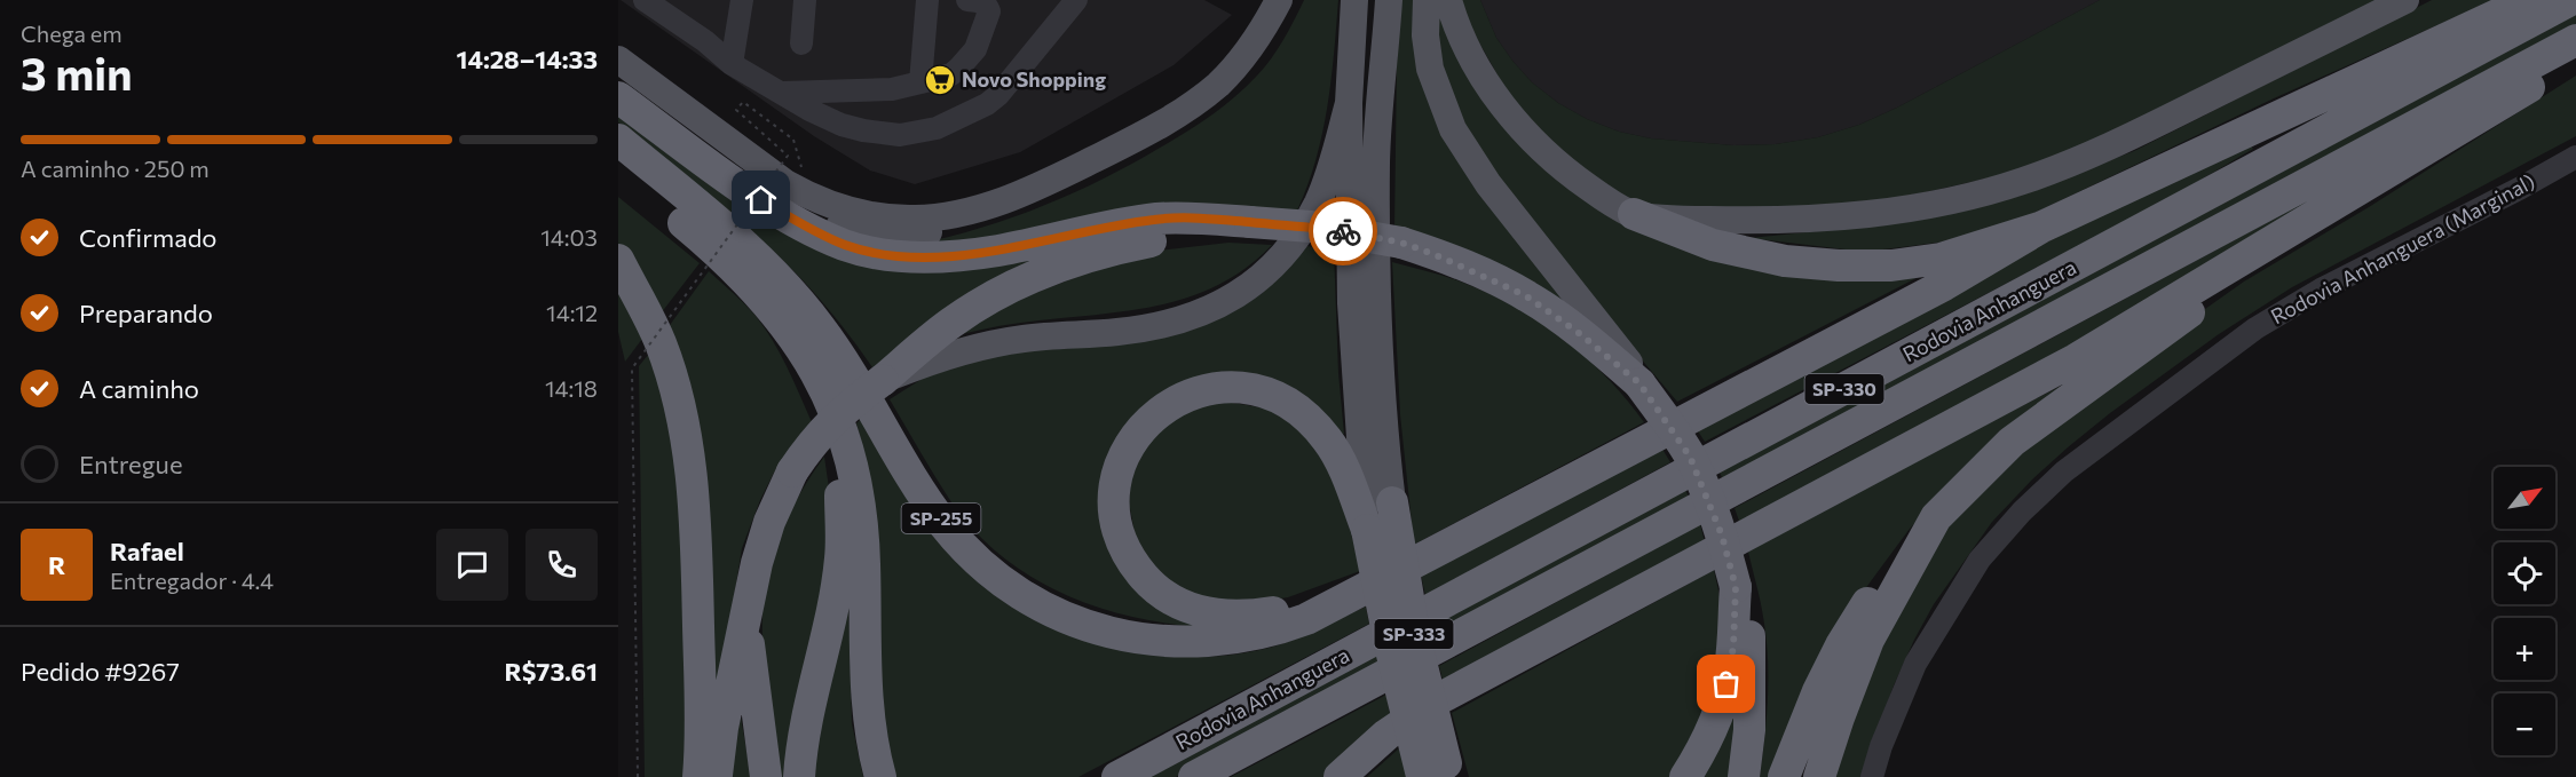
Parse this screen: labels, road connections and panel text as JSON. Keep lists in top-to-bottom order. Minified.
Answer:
{"streets":{"highway":["Rodovia Anhanguera","SP-330","SP-255","SP-333"],"street":["Rodovia Anhanguera (Marginal)"]},"crossings":[["SP-330","SP-255"]],"places":{"supermarket":["Novo Shopping"]},"north":"top right","page":{"heading":["3 min","Chega em","14:28–14:33"],"panel":["Rafael","Entregador · 4.4","Pedido #9267","R$73.61"],"bar":"A caminho · 250 m","list":[["Confirmado","14:03"],["Preparando","14:12"],["A caminho","14:18"],"Entregue"],"map_buttons":["+","−"],"round":"R"}}
